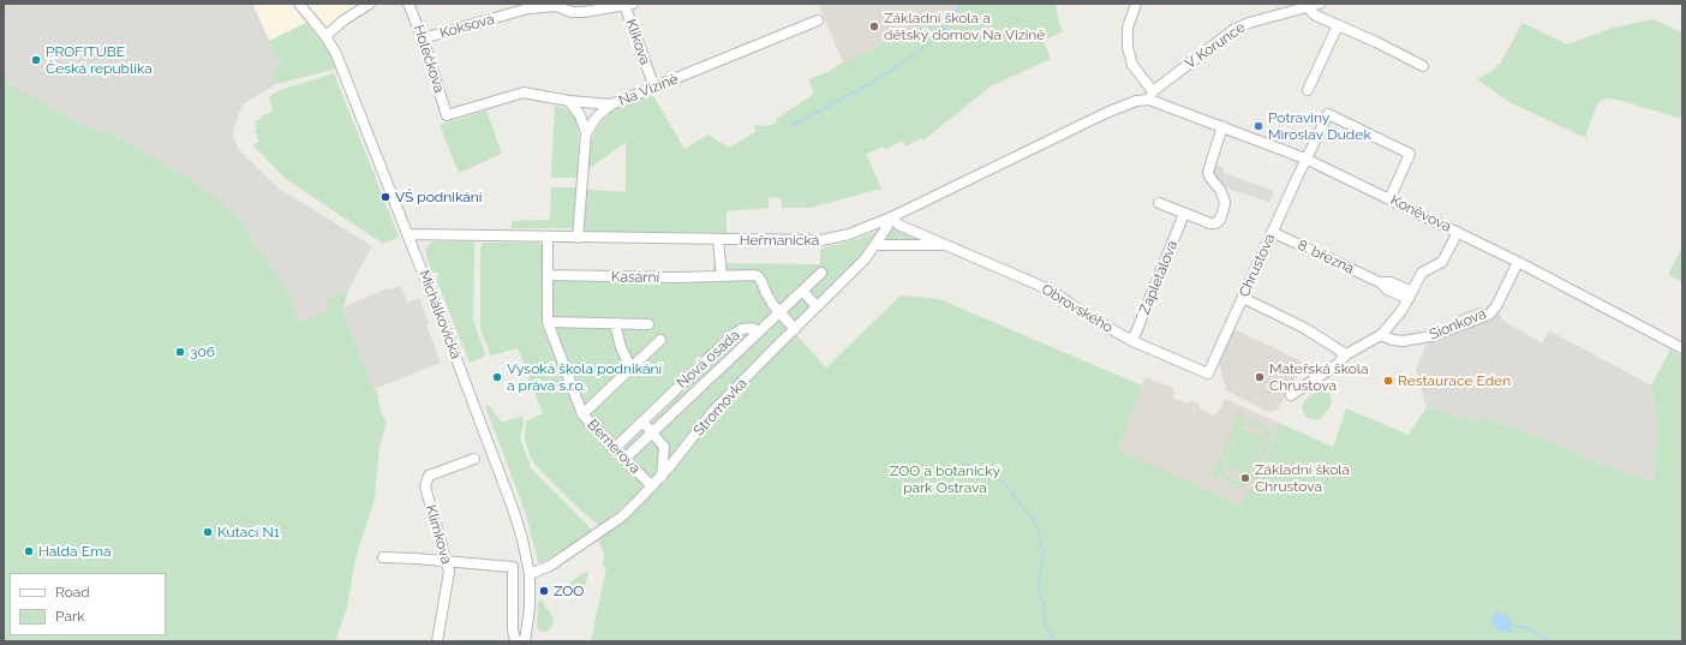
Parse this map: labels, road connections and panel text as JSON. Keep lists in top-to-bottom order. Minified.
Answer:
{"streets":{"street":["Koksová","Klikova","V Korunce","Holečkova","Na Vizině","Koněvova","Heřmanická","8. března","Chrustova","Kasární","Zapletalova","Obrovského","Michálkovická","Sionkova","Nová osada","Stromovka","Bernerova","Klímkova"]},"crossings":[["Koksová","Klikova"],["Koksová","Holečkova"],["Klikova","Na Vizině"],["V Korunce","Koněvova"],["V Korunce","Heřmanická"],["Koněvova","Heřmanická"],["Koněvova","Chrustova"],["Koněvova","Sionkova"],["Heřmanická","Obrovského"],["Heřmanická","Michálkovická"],["Heřmanická","Stromovka"],["Heřmanická","Bernerova"],["8. března","Chrustova"],["Chrustova","Obrovského"],["Kasární","Nová osada"],["Kasární","Bernerova"],["Zapletalova","Obrovského"],["Obrovského","Stromovka"],["Michálkovická","Stromovka"],["Nová osada","Bernerova"],["Stromovka","Bernerova"]],"parks":["ZOO a botanický park Ostrava"],"places":["Základní škola a dětský domov Na Vizině","PROFITUBE Česká republika","Potraviny Miroslav Dudek","VŠ podnikání","306","Vysoká škola podnikání a práva s.r.o.","Mateřská škola Chrustova","Restaurace Eden","Základní škola Chrustova","Kutací N1","Halda Ema","ZOO"],"legend":["Road","Park"]}
